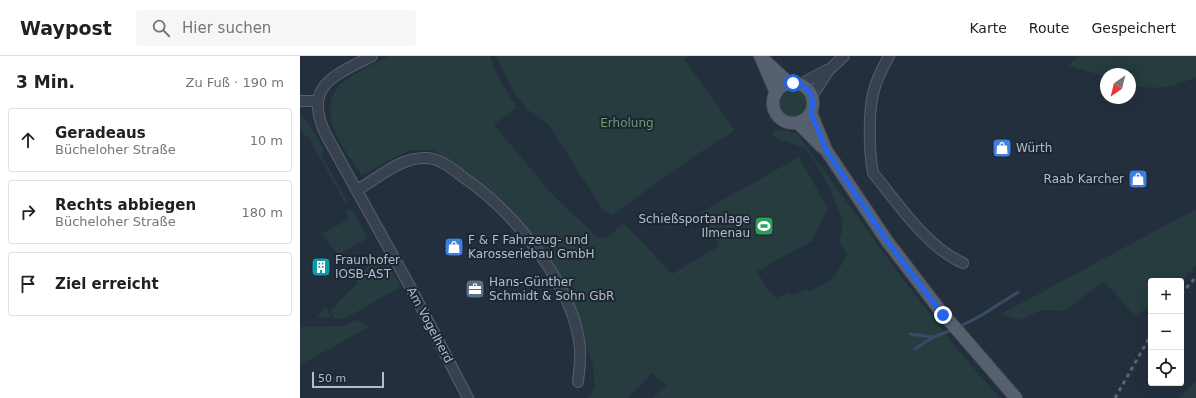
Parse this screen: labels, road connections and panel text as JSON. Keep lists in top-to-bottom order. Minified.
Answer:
{"streets":{"street":["Am Vogelherd"]},"parks":["Erholung"],"places":{"shop":["Würth","Raab Karcher","F & F Fahrzeug- und Karosseriebau GmbH"],"sports":["Schießsportanlage Ilmenau"],"building":["Fraunhofer IOSB-AST"],"office":["Hans-Günther Schmidt & Sohn GbR"]},"scale_bar":"50 m","north":"bottom left","page":{"header":"Waypost","search":"Hier suchen","nav":["Karte","Route","Gespeichert"],"heading":["3 Min.","Zu Fuß · 190 m"],"list":[["Geradeaus","Bücheloher Straße","10 m"],["Rechts abbiegen","Bücheloher Straße","180 m"],"Ziel erreicht"],"map_buttons":["+","−"],"scale":"50 m"}}
